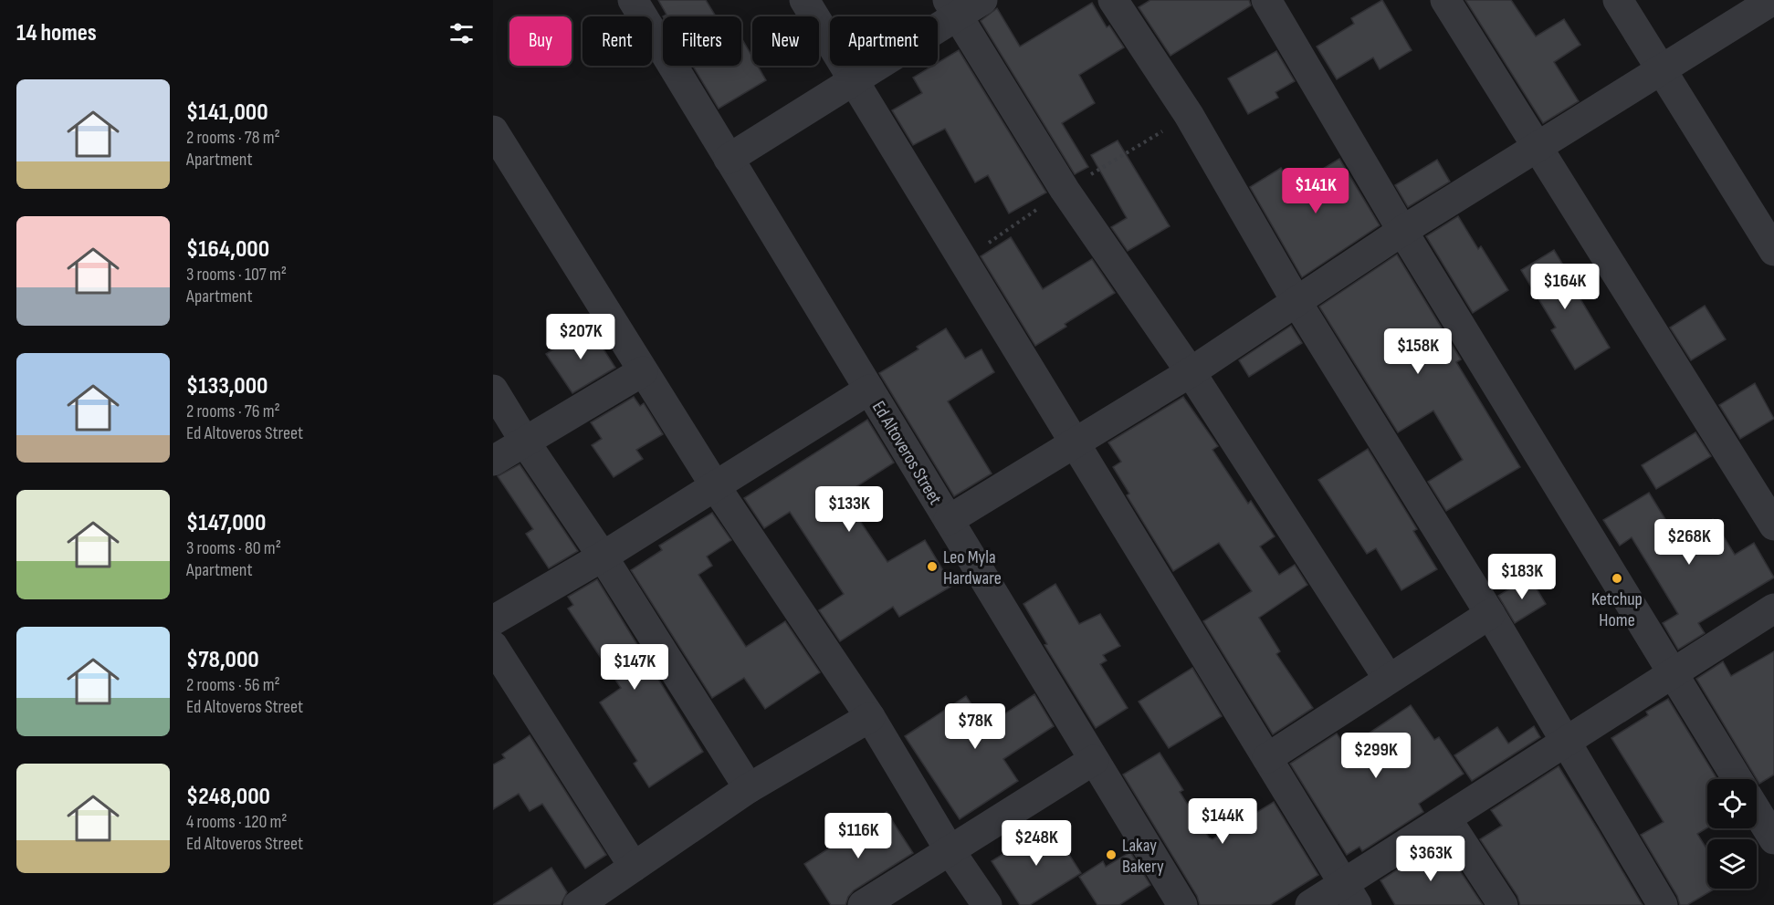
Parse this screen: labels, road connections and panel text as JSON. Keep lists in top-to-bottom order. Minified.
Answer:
{"streets":{"street":["Ed Altoveros Street"]},"places":["Leo Myla Hardware","Ketchup Home","Lakay Bakery"],"page":{"heading":"14 homes","chip":["Buy","Rent","Filters","New","Apartment"],"list":[{"name":"$141,000","note":"2 rooms · 78 m² · Apartment"},{"name":"$164,000","note":"3 rooms · 107 m² · Apartment"},{"name":"$133,000","note":"2 rooms · 76 m² · Ed Altoveros Street"},{"name":"$147,000","note":"3 rooms · 80 m² · Apartment"},{"name":"$78,000","note":"2 rooms · 56 m² · Ed Altoveros Street"},{"name":"$248,000","note":"4 rooms · 120 m² · Ed Altoveros Street"}],"price":["$141K","$164K","$207K","$158K","$133K","$268K","$183K","$147K","$78K","$299K","$144K","$116K","$248K","$363K"]}}
